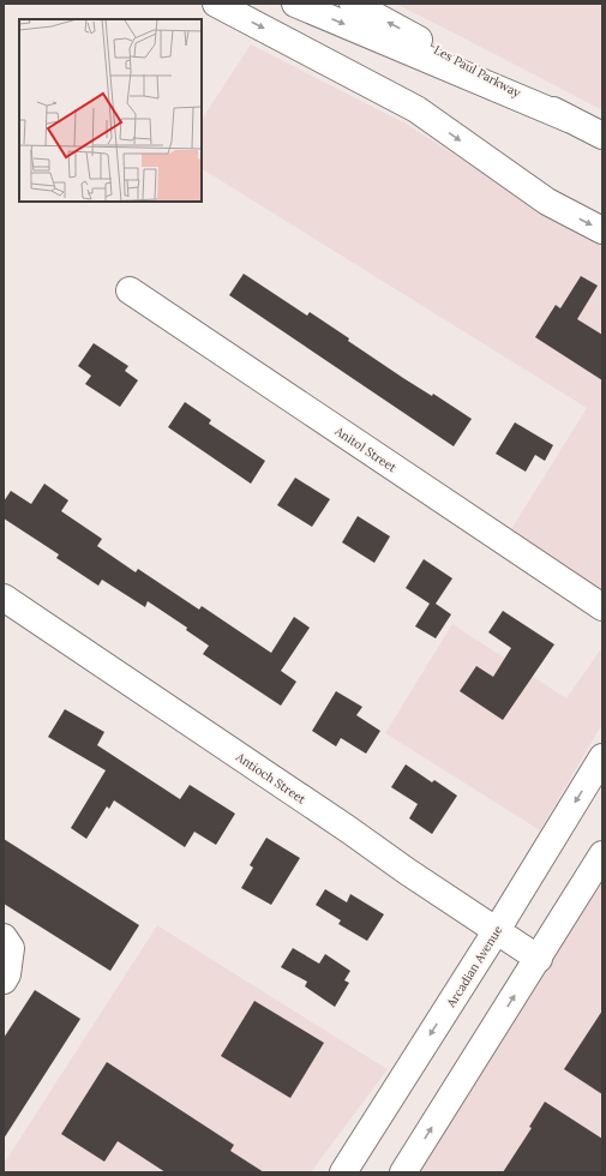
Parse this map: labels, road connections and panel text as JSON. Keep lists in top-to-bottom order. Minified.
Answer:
{"streets":{"main road":["Les Paul Parkway","Anitol Street","Antioch Street","Arcadian Avenue"]},"crossings":[["Antioch Street","Arcadian Avenue"]]}
